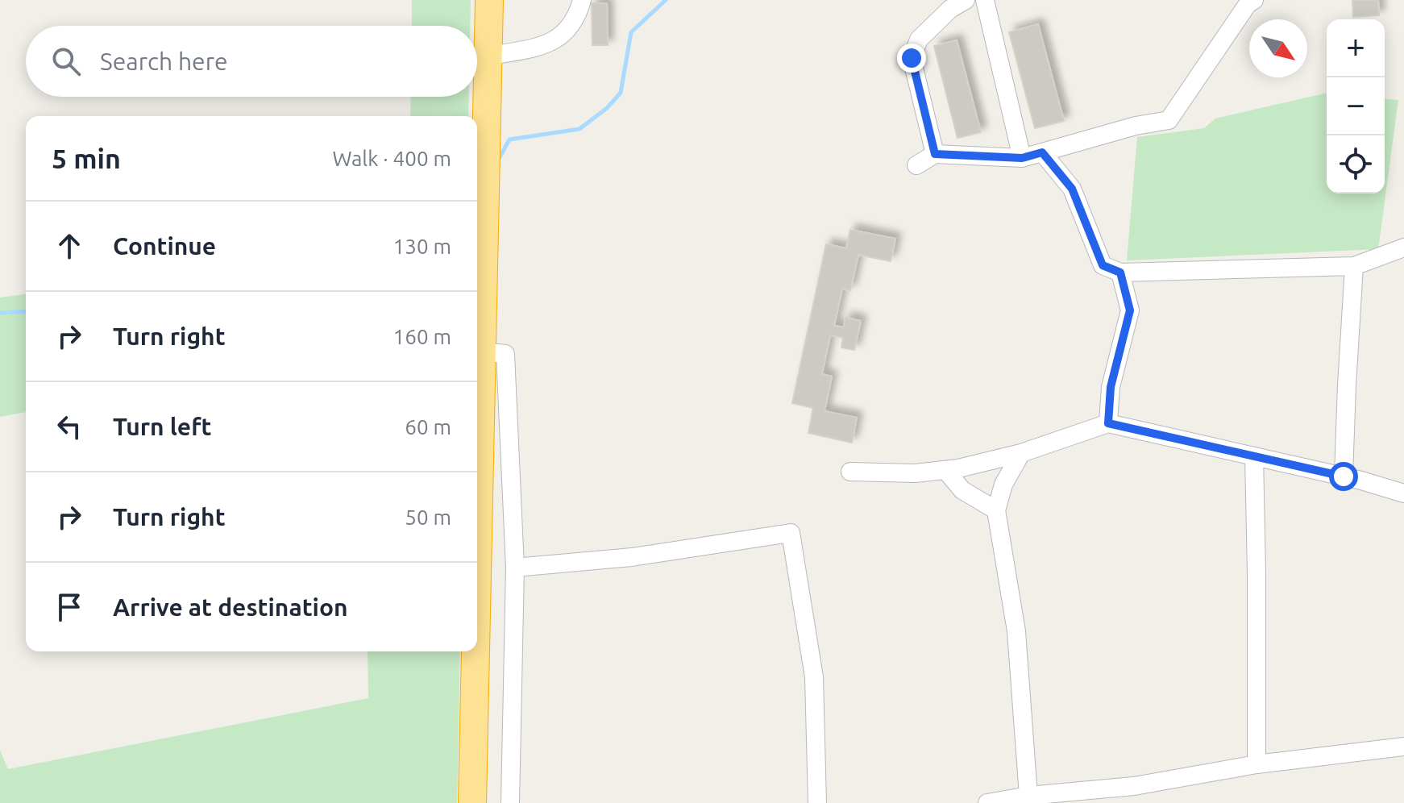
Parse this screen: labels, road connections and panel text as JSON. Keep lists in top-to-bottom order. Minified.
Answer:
{"north":"bottom right","page":{"map_buttons":["+","−"],"search":"Search here","heading":["5 min","Walk · 400 m"],"list":[["Continue","130 m"],["Turn right","160 m"],["Turn left","60 m"],["Turn right","50 m"],"Arrive at destination"]}}
